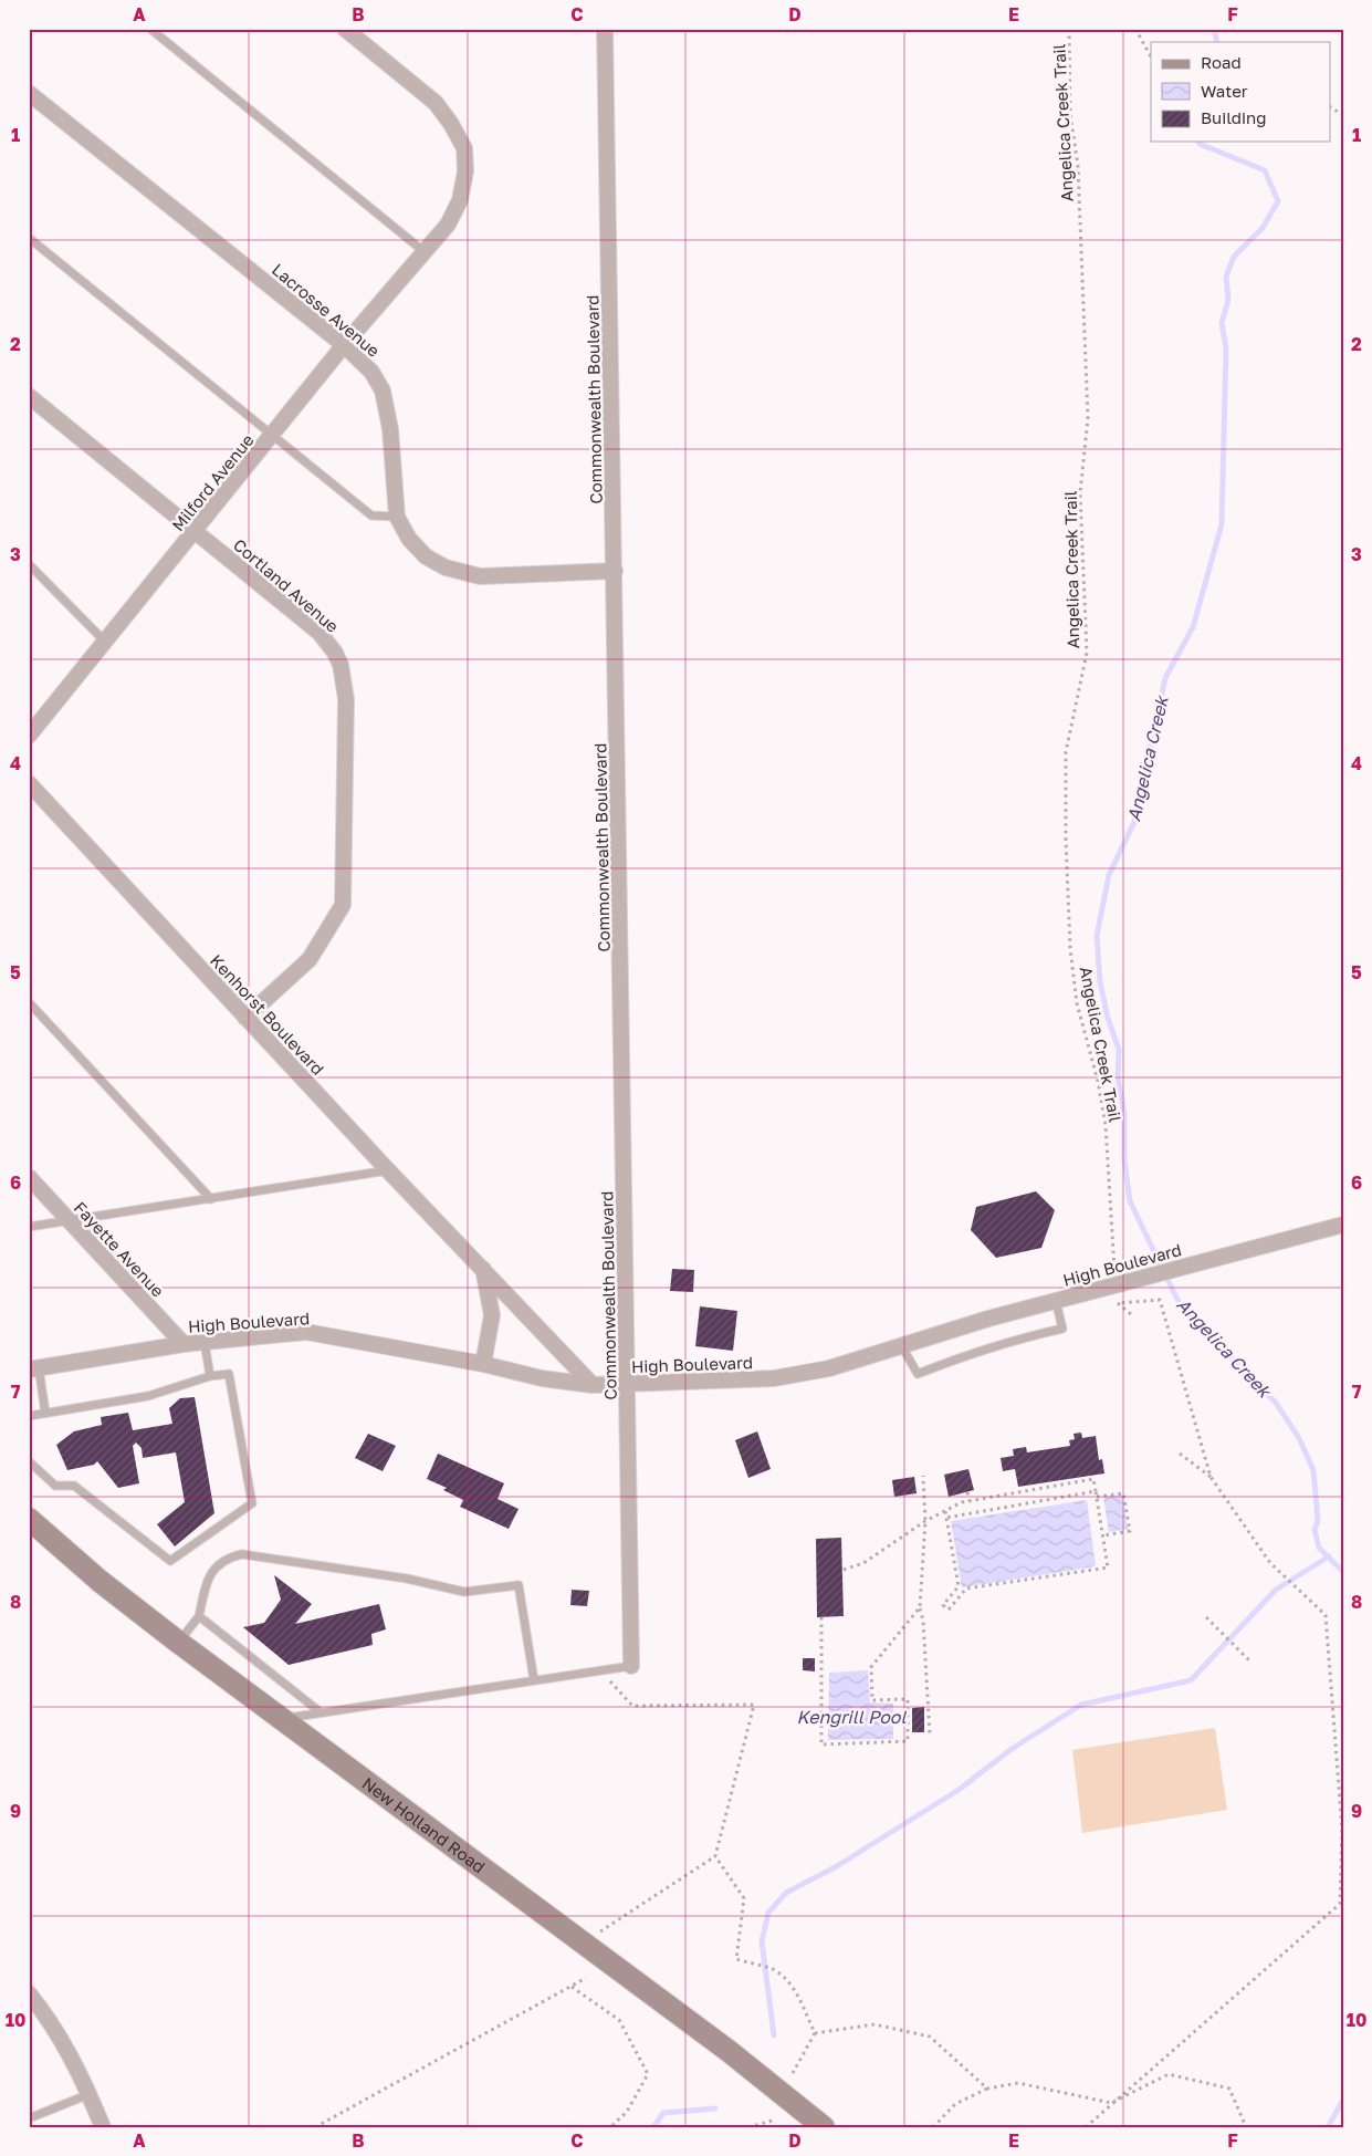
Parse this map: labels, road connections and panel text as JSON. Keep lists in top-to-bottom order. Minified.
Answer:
{"streets":{"main road":["New Holland Road"],"street":["Lacrosse Avenue","Commonwealth Boulevard","Milford Avenue","Cortland Avenue","Kenhorst Boulevard","Fayette Avenue","High Boulevard"],"path":["Angelica Creek Trail"]},"crossings":[["Angelica Creek Trail","High Boulevard"],["Lacrosse Avenue","Commonwealth Boulevard"],["Lacrosse Avenue","Milford Avenue"],["Commonwealth Boulevard","High Boulevard"],["Milford Avenue","Cortland Avenue"],["Cortland Avenue","Kenhorst Boulevard"],["Kenhorst Boulevard","High Boulevard"],["Fayette Avenue","High Boulevard"]],"water":["Angelica Creek","Kengrill Pool"],"legend":["Road","Water","Building"],"grid":{"columns":["A","B","C","D","E","F"],"rows":["1","2","3","4","5","6","7","8","9","10"]}}
